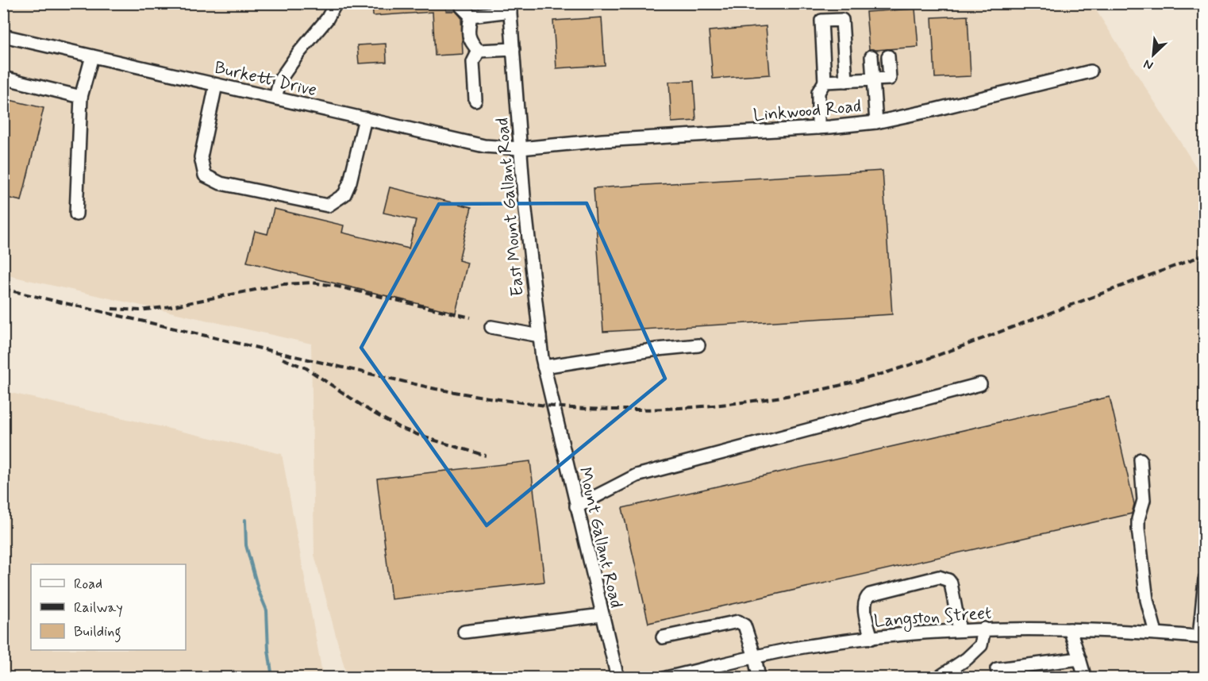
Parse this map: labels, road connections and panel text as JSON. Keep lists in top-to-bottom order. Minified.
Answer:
{"streets":{"street":["Burkett Drive","Linkwood Road","East Mount Gallant Road","Mount Gallant Road","Langston Street"]},"crossings":[["Burkett Drive","Linkwood Road"],["Burkett Drive","East Mount Gallant Road"],["Linkwood Road","East Mount Gallant Road"],["East Mount Gallant Road","Mount Gallant Road"]],"legend":["Road","Railway","Building"],"north":"bottom left"}
